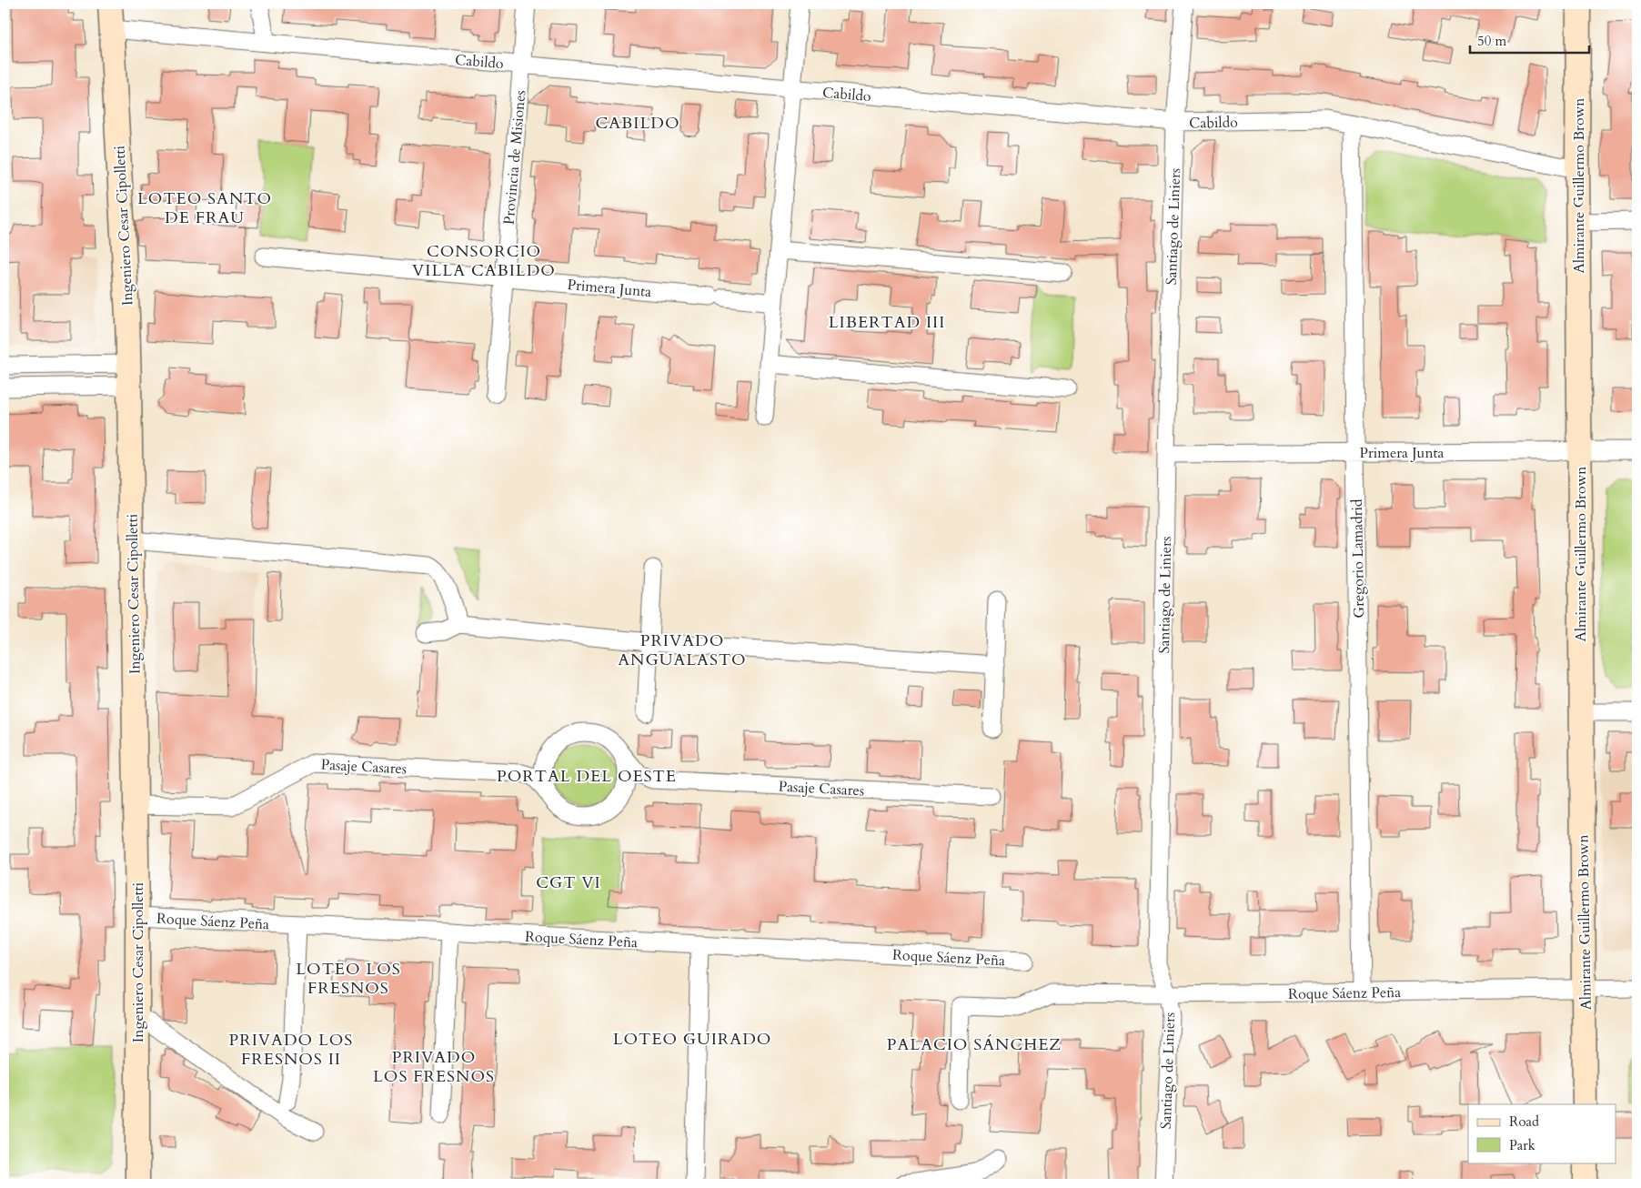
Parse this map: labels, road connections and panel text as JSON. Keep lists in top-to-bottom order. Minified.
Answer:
{"streets":{"main road":["Almirante Guillermo Brown","Ingeniero Cesar Cipolletti"],"street":["Cabildo","Provincia de Misiones","Santiago de Liniers","Primera Junta","Gregorio Lamadrid","Pasaje Casares","Roque Sáenz Peña"]},"crossings":[["Cabildo","Provincia de Misiones"],["Cabildo","Almirante Guillermo Brown"],["Cabildo","Ingeniero Cesar Cipolletti"],["Cabildo","Santiago de Liniers"],["Cabildo","Gregorio Lamadrid"],["Provincia de Misiones","Primera Junta"],["Almirante Guillermo Brown","Primera Junta"],["Almirante Guillermo Brown","Roque Sáenz Peña"],["Ingeniero Cesar Cipolletti","Pasaje Casares"],["Ingeniero Cesar Cipolletti","Roque Sáenz Peña"],["Santiago de Liniers","Primera Junta"],["Santiago de Liniers","Roque Sáenz Peña"],["Primera Junta","Gregorio Lamadrid"],["Gregorio Lamadrid","Roque Sáenz Peña"]],"districts":["CABILDO","LOTEO SANTO DE FRAU","CONSORCIO VILLA CABILDO","LIBERTAD III","PRIVADO ANGUALASTO","PORTAL DEL OESTE","CGT VI","LOTEO LOS FRESNOS","LOTEO GUIRADO","PRIVADO LOS FRESNOS II","PALACIO SÁNCHEZ","PRIVADO LOS FRESNOS"],"legend":["Road","Park"],"scale_bar":"50 m"}
